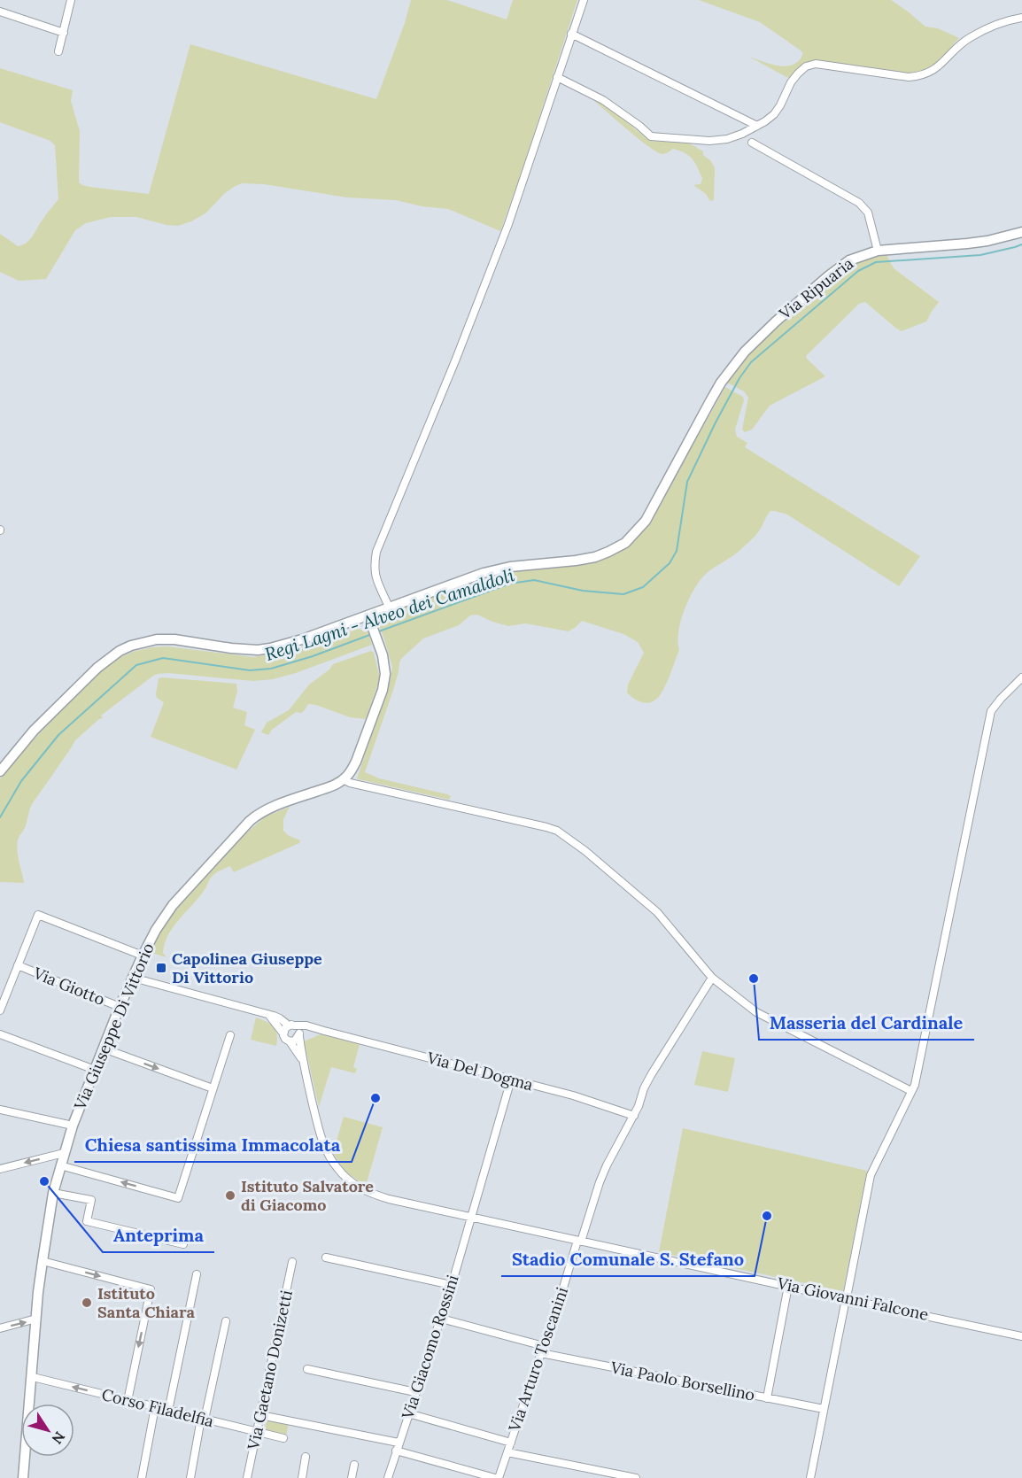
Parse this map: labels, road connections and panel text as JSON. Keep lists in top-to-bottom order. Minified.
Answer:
{"streets":{"street":["Via Ripuaria","Via Giotto","Via Giuseppe Di Vittorio","Via Del Dogma","Via Giovanni Falcone","Via Giacomo Rossini","Via Arturo Toscanini","Via Gaetano Donizetti","Via Paolo Borsellino","Corso Filadelfia"]},"crossings":[["Via Ripuaria","Via Giuseppe Di Vittorio"],["Via Giotto","Via Giuseppe Di Vittorio"],["Via Giuseppe Di Vittorio","Corso Filadelfia"],["Via Del Dogma","Via Giovanni Falcone"],["Via Del Dogma","Via Giacomo Rossini"],["Via Del Dogma","Via Arturo Toscanini"],["Via Giovanni Falcone","Via Giacomo Rossini"],["Via Giovanni Falcone","Via Arturo Toscanini"],["Via Arturo Toscanini","Via Paolo Borsellino"],["Via Gaetano Donizetti","Corso Filadelfia"]],"one_way":["Corso Filadelfia"],"water":["Regi Lagni - Alveo dei Camaldoli"],"places":{"transit":["Capolinea Giuseppe Di Vittorio"],"other":["Masseria del Cardinale","Chiesa santissima Immacolata","Anteprima","Istituto Salvatore di Giacomo","Stadio Comunale S. Stefano","Istituto Santa Chiara"]},"north":"bottom right"}
